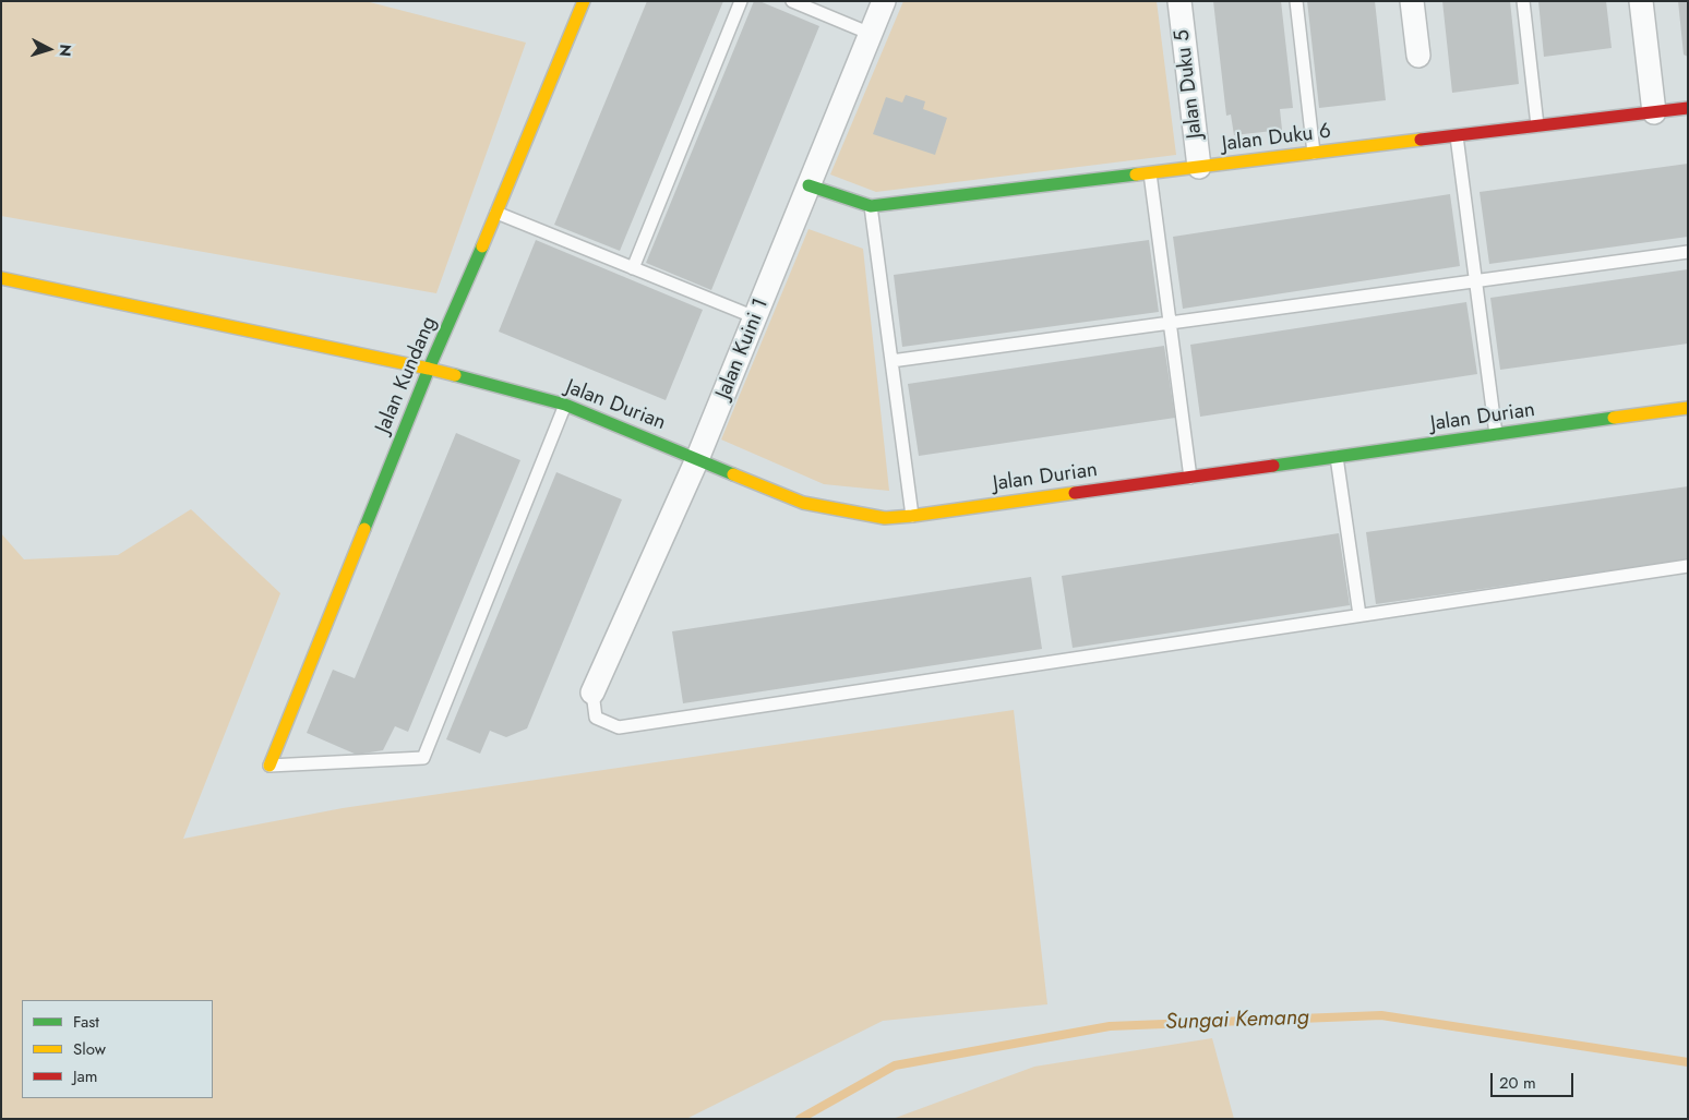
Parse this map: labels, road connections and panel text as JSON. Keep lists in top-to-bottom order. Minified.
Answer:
{"streets":{"street":["Jalan Duku 5","Jalan Duku 6","Jalan Kuini 1","Jalan Kundang","Jalan Durian"]},"crossings":[["Jalan Duku 5","Jalan Duku 6"],["Jalan Kuini 1","Jalan Durian"],["Jalan Kundang","Jalan Durian"]],"water":["Sungai Kemang"],"legend":["Fast","Slow","Jam"],"scale_bar":"20 m","north":"right"}
